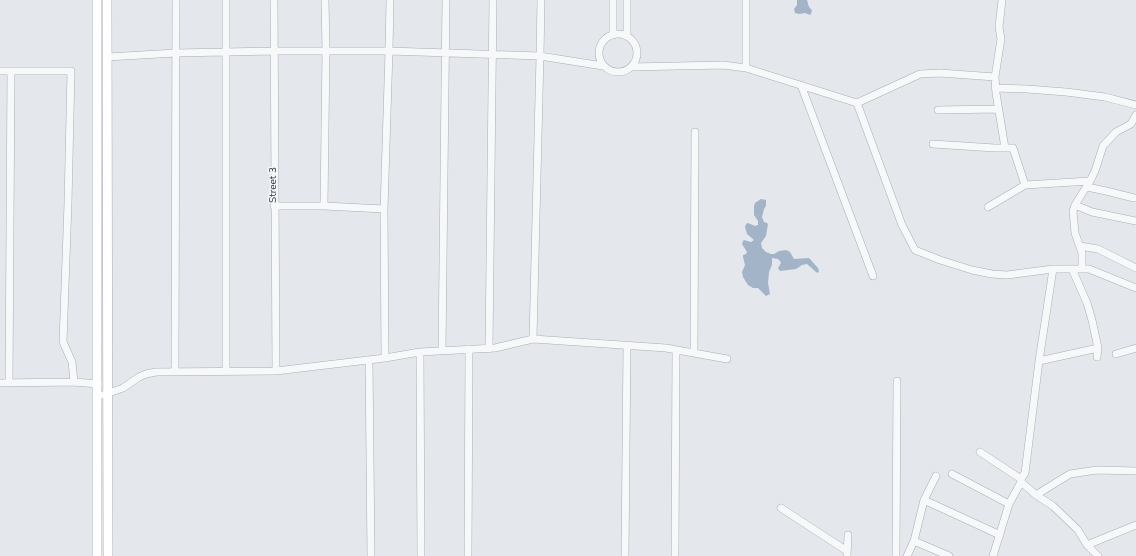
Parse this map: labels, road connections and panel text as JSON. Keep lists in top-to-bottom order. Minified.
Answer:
{"streets":{"street":["Street 3"]}}
